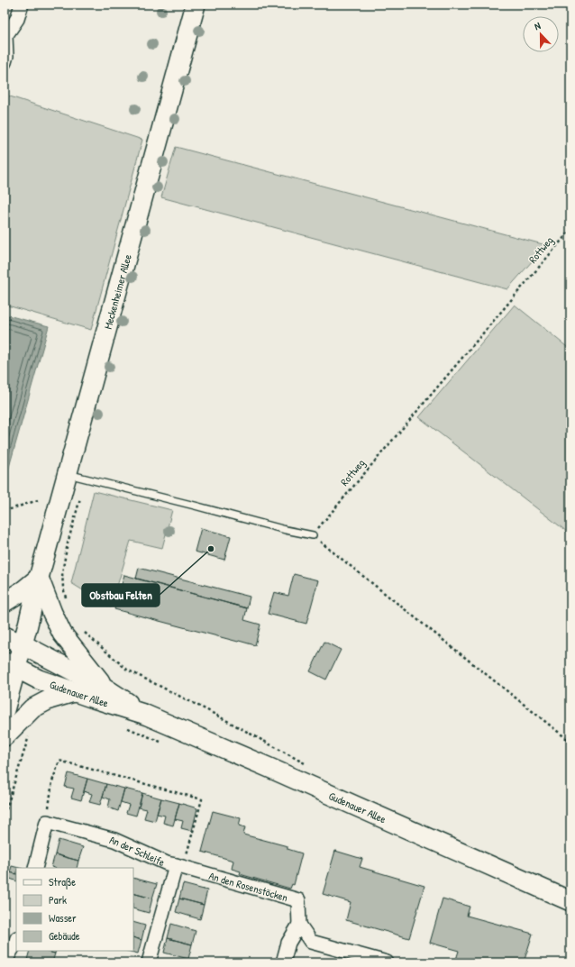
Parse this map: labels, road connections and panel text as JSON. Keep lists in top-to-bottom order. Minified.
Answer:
{"streets":{"main road":["Meckenheimer Allee","Gudenauer Allee"],"street":["An der Schleife","An den Rosenstöcken"],"path":["Rottweg"]},"crossings":[["Meckenheimer Allee","Gudenauer Allee"],["An der Schleife","An den Rosenstöcken"]],"places":["Obstbau Felten"],"legend":["Straße","Park","Wasser","Gebäude"],"north":"top"}
